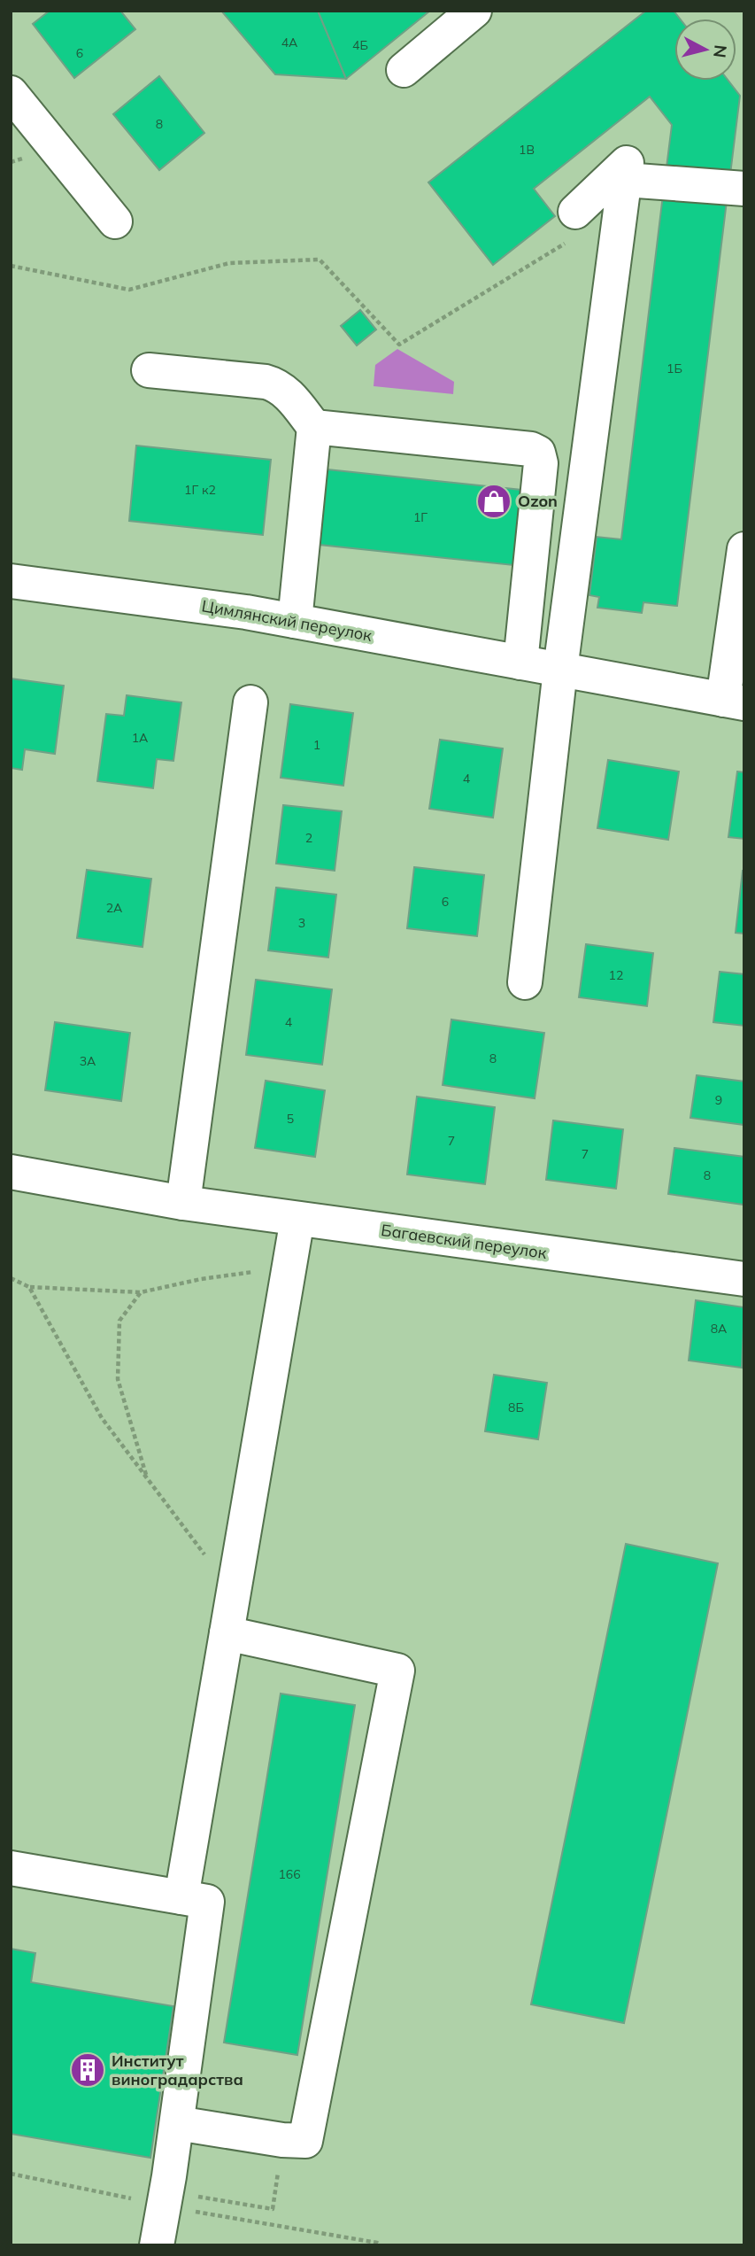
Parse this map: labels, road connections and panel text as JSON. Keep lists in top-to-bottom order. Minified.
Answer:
{"streets":{"street":["Цимлянский переулок","Багаевский переулок"]},"places":{"shop":["Ozon"],"building":["Институт виноградарства"]},"house_numbers":["4А","4Б","6","8","1В","1Б","1Г к2","1Г","1А","1","4","2","6","2А","3","12","4","8","3А","9","5","7","7","8","8А","8Б","166"],"north":"right"}
